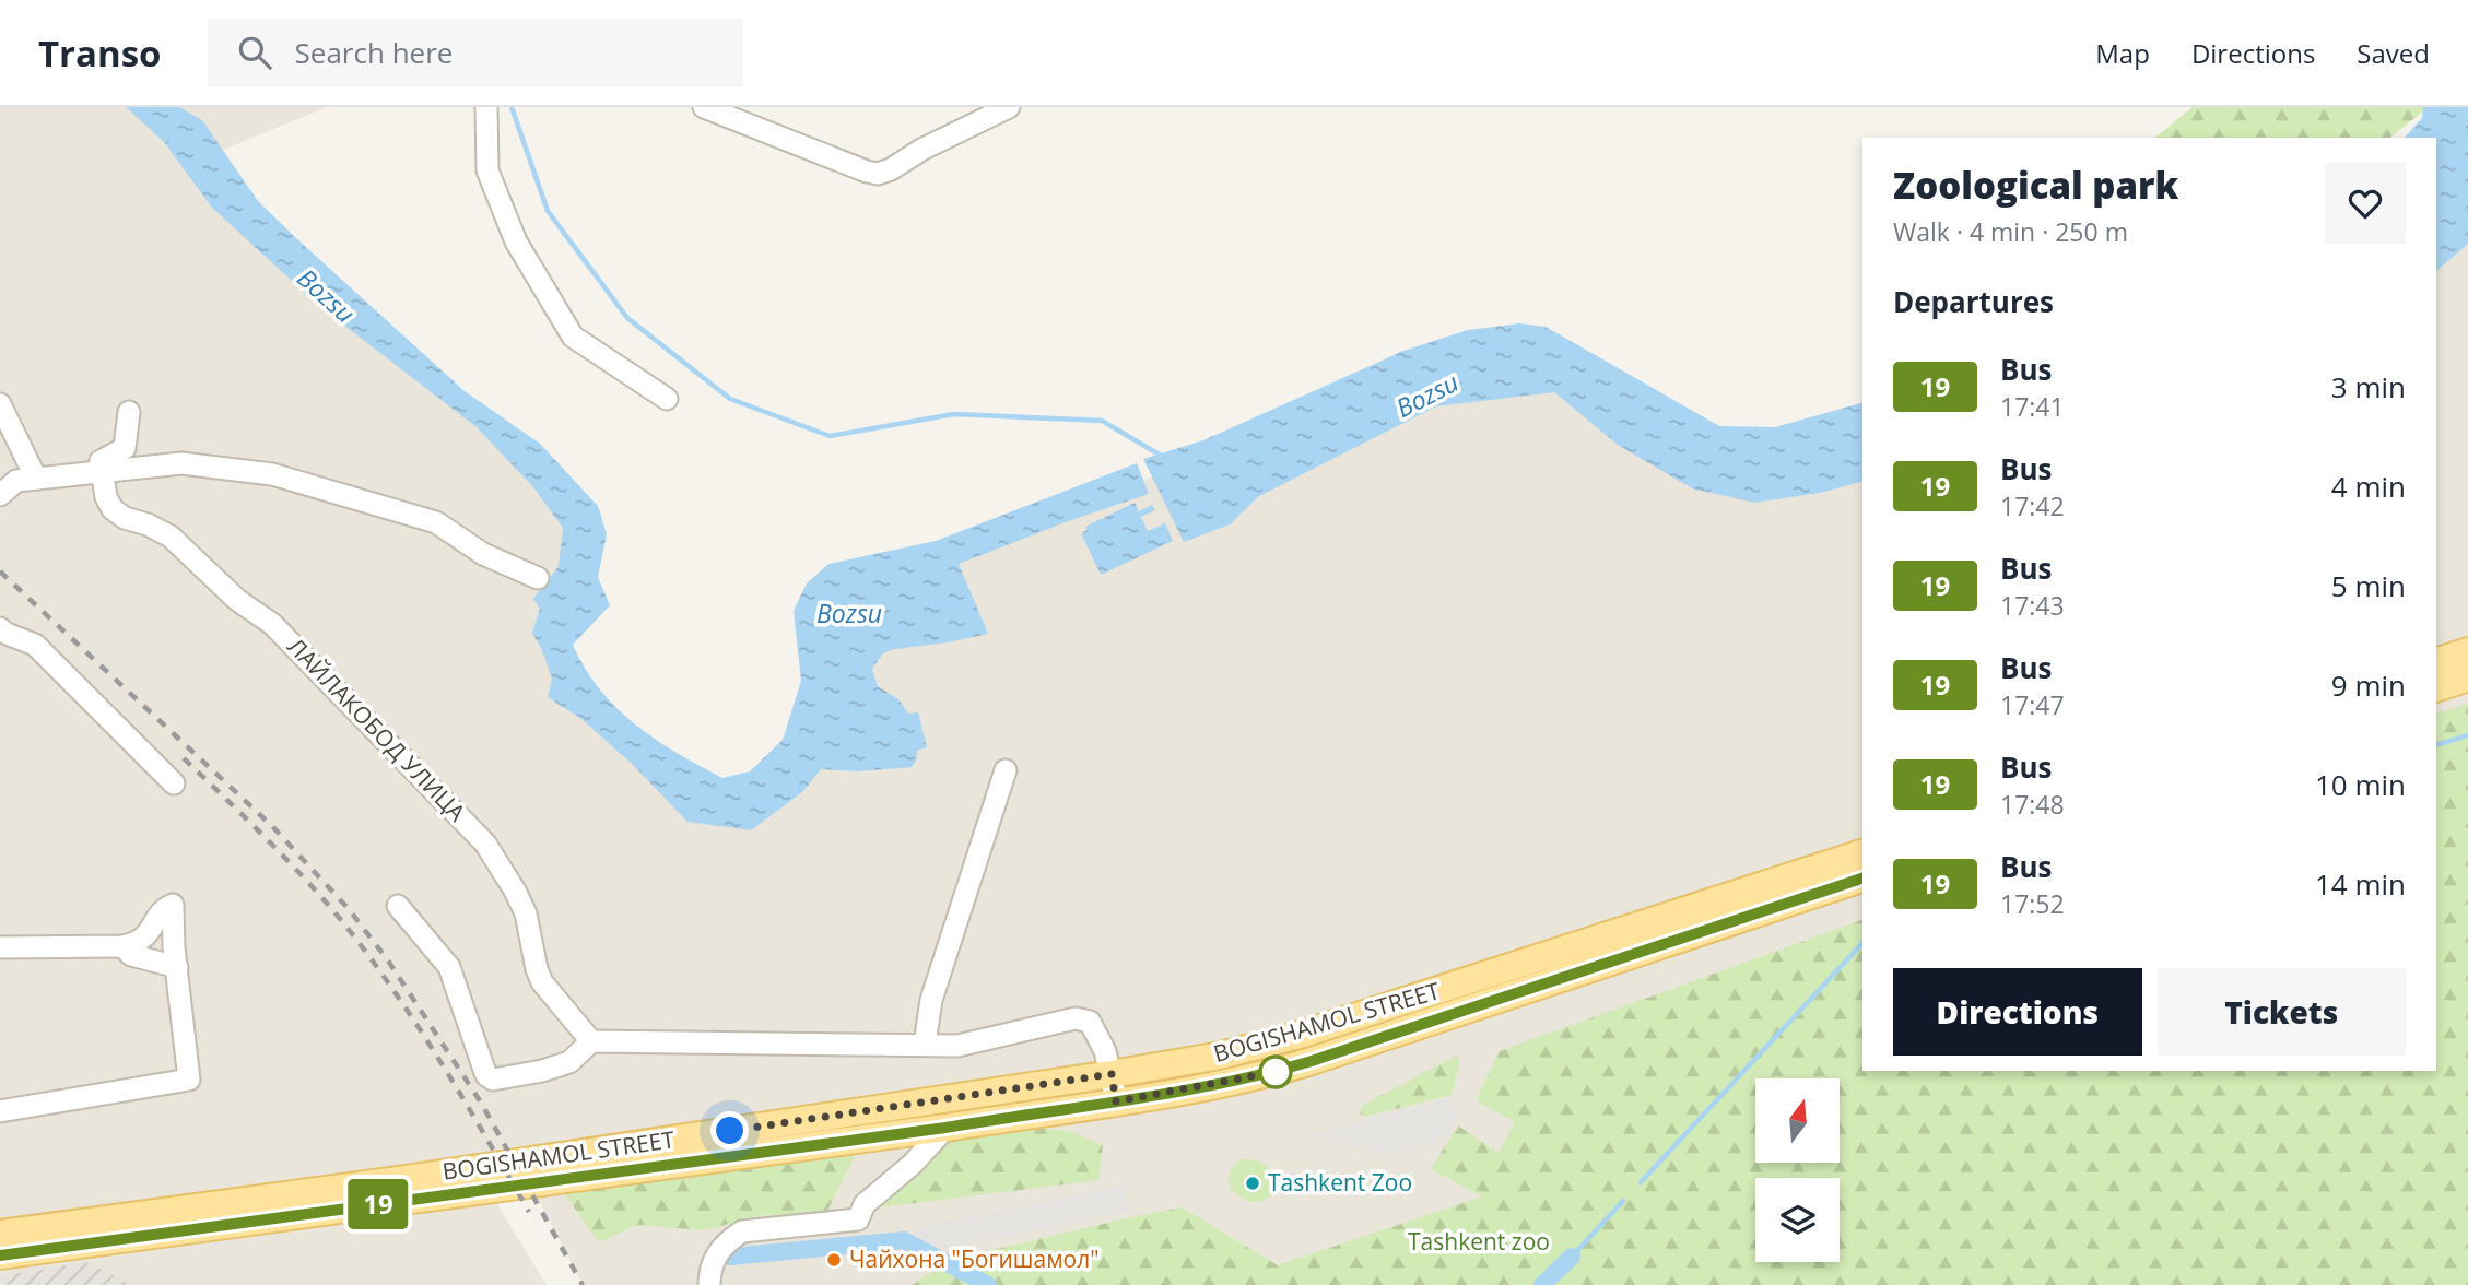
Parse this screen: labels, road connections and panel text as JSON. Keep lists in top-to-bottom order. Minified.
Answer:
{"streets":{"main road":["BOGISHAMOL STREET"],"street":["ЛАЙЛАКОБОД УЛИЦА"]},"water":["Bozsu"],"parks":["Tashkent zoo"],"places":["Tashkent Zoo","Чайхона \"Богишамол\""],"lines":["bus line 19"],"north":"top","page":{"header":"Transo","search":"Search here","nav":["Map","Directions","Saved"],"on_map":"19","heading":[["Zoological park","Walk · 4 min · 250 m"],"Departures"],"list":[{"mark":"19","name":"Bus","note":"17:41","value":"3 min"},{"mark":"19","name":"Bus","note":"17:42","value":"4 min"},{"mark":"19","name":"Bus","note":"17:43","value":"5 min"},{"mark":"19","name":"Bus","note":"17:47","value":"9 min"},{"mark":"19","name":"Bus","note":"17:48","value":"10 min"},{"mark":"19","name":"Bus","note":"17:52","value":"14 min"}],"buttons":["Directions","Tickets"]}}
